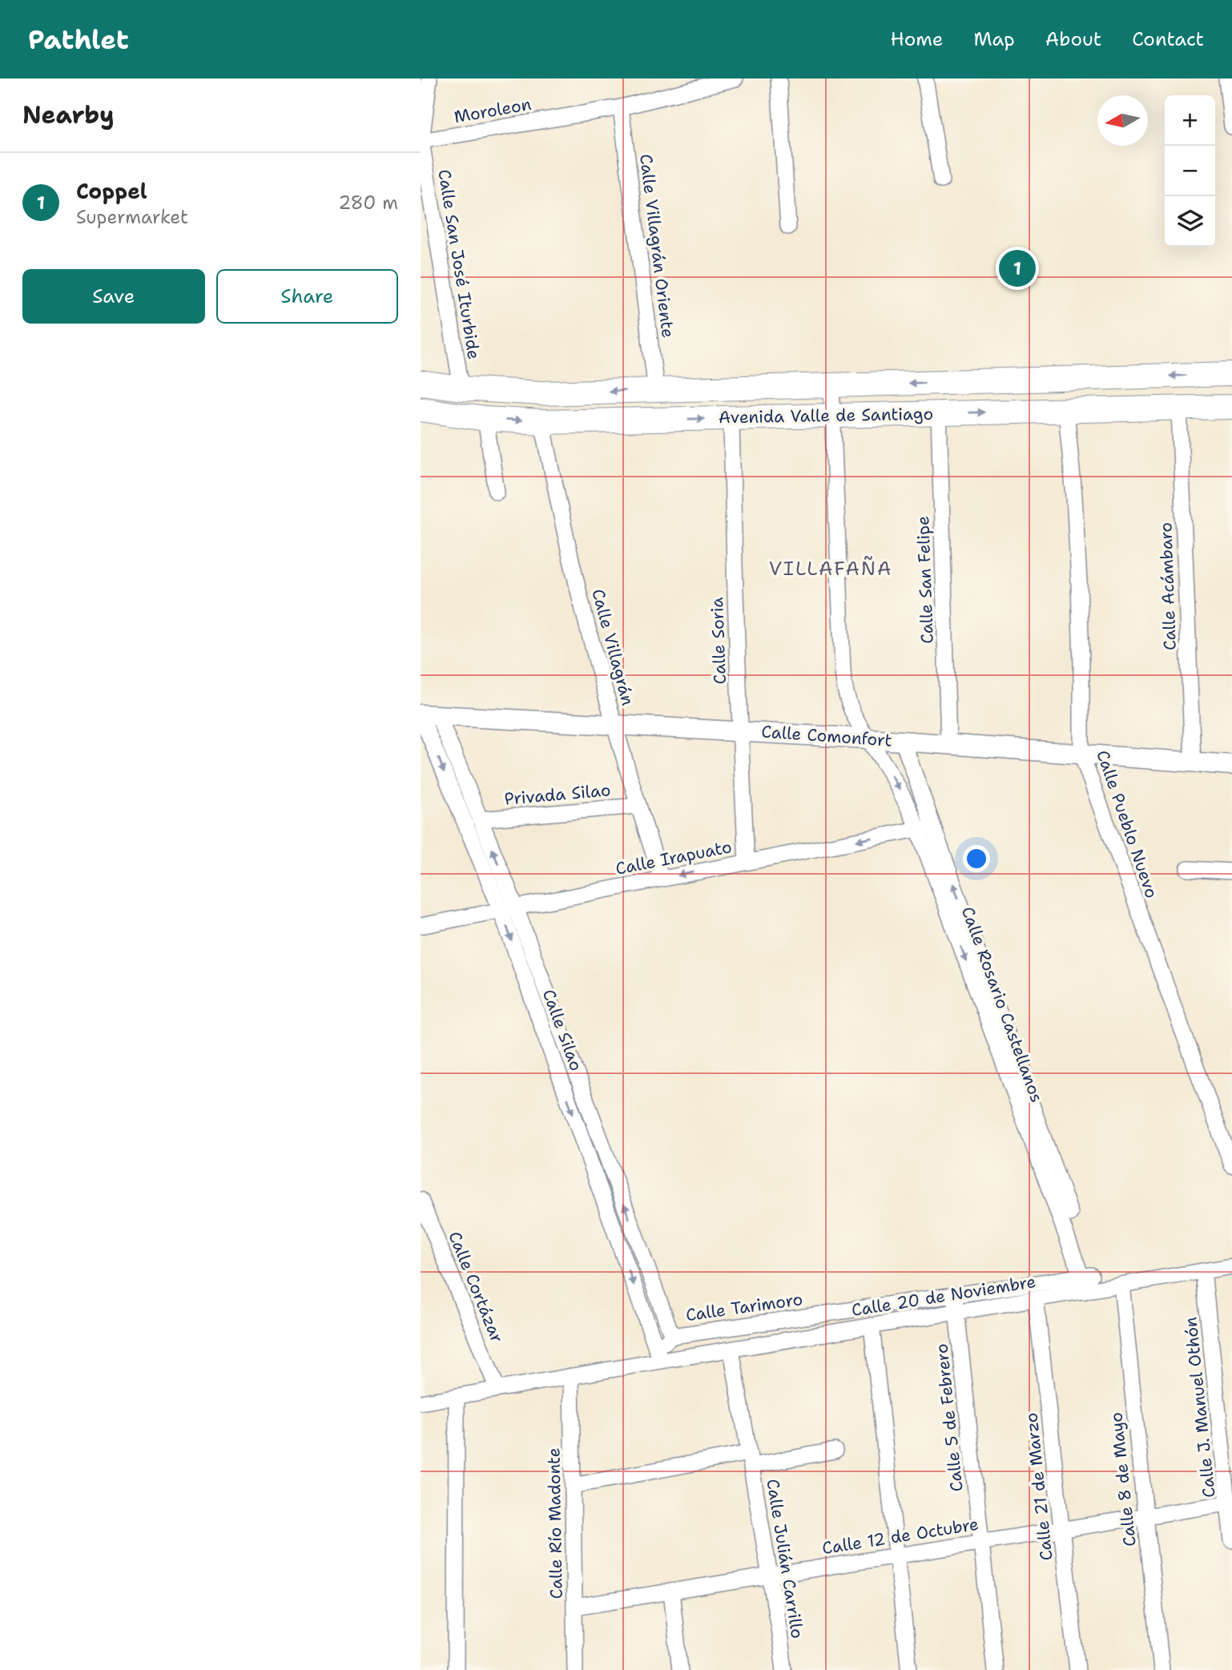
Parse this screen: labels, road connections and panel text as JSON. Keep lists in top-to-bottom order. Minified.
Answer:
{"streets":{"main road":["Avenida Valle de Santiago"],"street":["Moroleon","Calle Villagrán Oriente","Calle San José Iturbide","Calle San Felipe","Calle Acámbaro","Calle Soria","Calle Villagrán","Calle Comonfort","Privada Silao","Calle Pueblo Nuevo","Calle Irapuato","Calle Rosario Castellanos","Calle Silao","Calle Cortázar","Calle 20 de Noviembre","Calle Tarimoro","Calle J. Manuel Othón","Calle 5 de Febrero","Calle 8 de Mayo","Calle 21 de Marzo","Calle Río Madonte","Calle 12 de Octubre","Calle Julián Carrillo"]},"crossings":[["Moroleon","Calle Villagrán Oriente"],["Moroleon","Calle San José Iturbide"],["Calle Villagrán Oriente","Avenida Valle de Santiago"],["Calle San José Iturbide","Avenida Valle de Santiago"],["Avenida Valle de Santiago","Calle San Felipe"],["Avenida Valle de Santiago","Calle Acámbaro"],["Avenida Valle de Santiago","Calle Soria"],["Avenida Valle de Santiago","Calle Villagrán"],["Avenida Valle de Santiago","Calle Pueblo Nuevo"],["Avenida Valle de Santiago","Calle Rosario Castellanos"],["Calle San Felipe","Calle Comonfort"],["Calle Acámbaro","Calle Comonfort"],["Calle Soria","Calle Comonfort"],["Calle Soria","Calle Irapuato"],["Calle Villagrán","Calle Comonfort"],["Calle Villagrán","Privada Silao"],["Calle Villagrán","Calle Irapuato"],["Calle Comonfort","Calle Pueblo Nuevo"],["Calle Comonfort","Calle Rosario Castellanos"],["Calle Comonfort","Calle Silao"],["Privada Silao","Calle Silao"],["Calle Irapuato","Calle Rosario Castellanos"],["Calle Irapuato","Calle Silao"],["Calle Rosario Castellanos","Calle 20 de Noviembre"],["Calle Rosario Castellanos","Calle Tarimoro"],["Calle Silao","Calle 20 de Noviembre"],["Calle Silao","Calle Tarimoro"],["Calle 20 de Noviembre","Calle Tarimoro"],["Calle 20 de Noviembre","Calle J. Manuel Othón"],["Calle 20 de Noviembre","Calle 5 de Febrero"],["Calle 20 de Noviembre","Calle 8 de Mayo"],["Calle 20 de Noviembre","Calle 21 de Marzo"],["Calle 20 de Noviembre","Calle Julián Carrillo"],["Calle Tarimoro","Calle 5 de Febrero"],["Calle J. Manuel Othón","Calle 12 de Octubre"],["Calle 5 de Febrero","Calle 12 de Octubre"],["Calle 8 de Mayo","Calle 12 de Octubre"],["Calle 21 de Marzo","Calle 12 de Octubre"],["Calle Río Madonte","Calle 12 de Octubre"],["Calle 12 de Octubre","Calle Julián Carrillo"]],"one_way":["Calle Irapuato"],"districts":["VILLAFAÑA"],"north":"left","page":{"header":"Pathlet","nav":["Home","Map","About","Contact"],"heading":"Nearby","map_buttons":["+","−"],"list":[{"mark":"1","name":"Coppel","note":"Supermarket","value":"280 m"}],"pins":"1","buttons":["Save","Share"]}}
